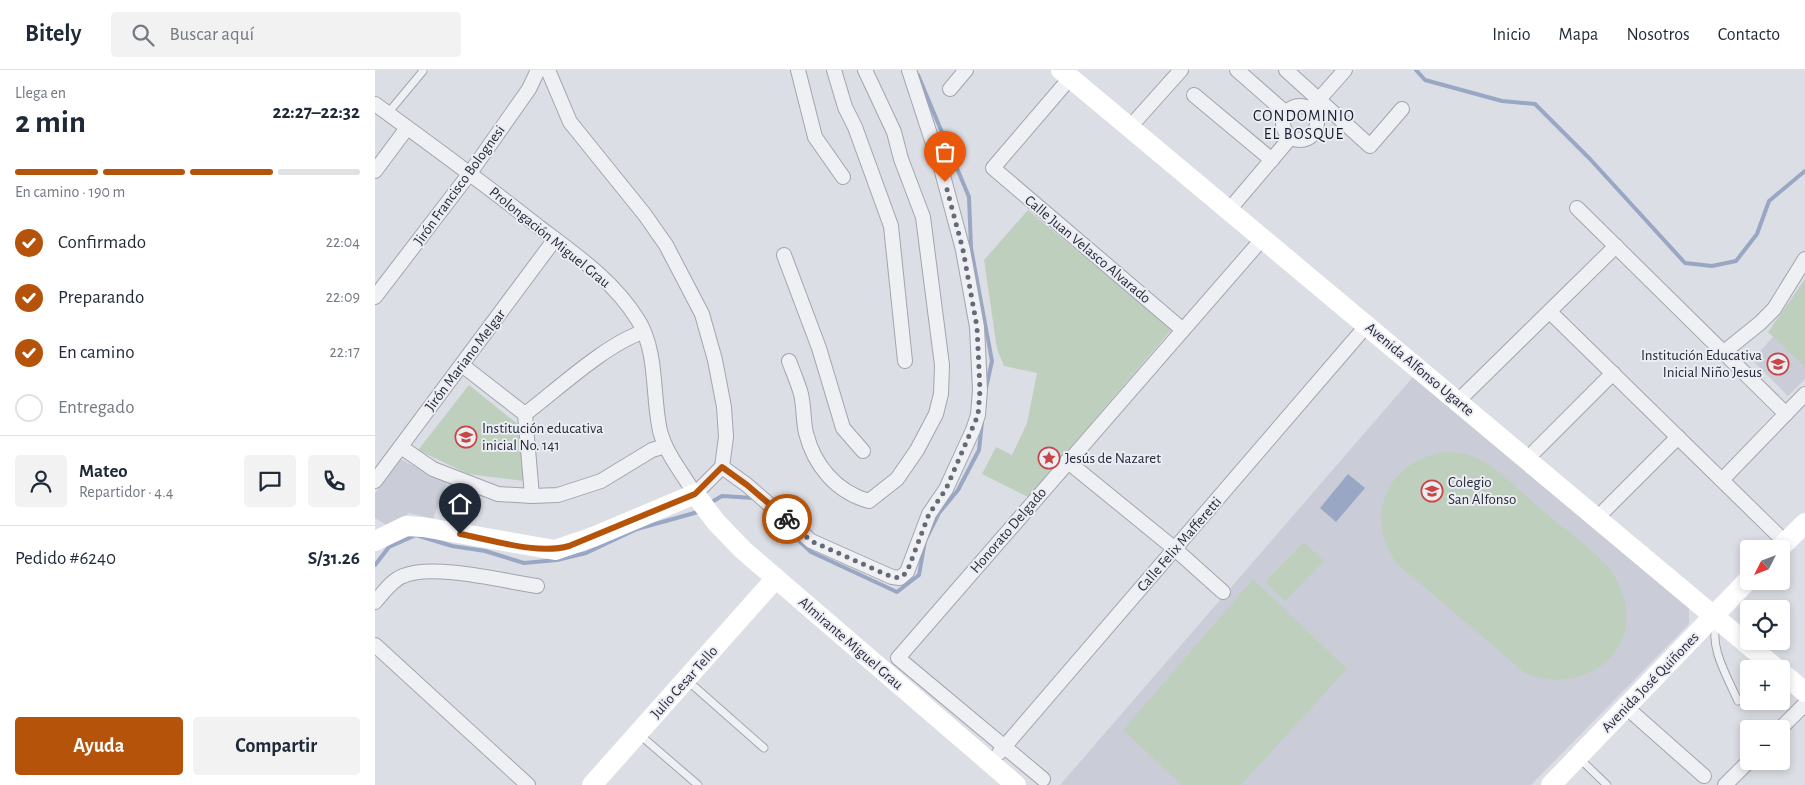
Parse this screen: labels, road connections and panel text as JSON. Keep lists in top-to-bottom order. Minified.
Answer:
{"streets":{"street":["Jirón Francisco Bolognesi","Prolongación Miguel Grau","Calle Juan Velasco Alvarado","Jirón Mariano Melgar","Avenida Alfonso Ugarte","Honorato Delgado","Calle Felix Mafferetti","Almirante Miguel Grau","Julio Cesar Tello","Avenida José Quiñones"]},"crossings":[["Jirón Francisco Bolognesi","Prolongación Miguel Grau"],["Prolongación Miguel Grau","Jirón Mariano Melgar"],["Prolongación Miguel Grau","Almirante Miguel Grau"],["Calle Juan Velasco Alvarado","Avenida Alfonso Ugarte"],["Calle Juan Velasco Alvarado","Honorato Delgado"],["Avenida Alfonso Ugarte","Honorato Delgado"],["Avenida Alfonso Ugarte","Calle Felix Mafferetti"],["Avenida Alfonso Ugarte","Avenida José Quiñones"],["Honorato Delgado","Calle Felix Mafferetti"],["Calle Felix Mafferetti","Almirante Miguel Grau"],["Almirante Miguel Grau","Julio Cesar Tello"]],"districts":["CONDOMINIO EL BOSQUE"],"places":{"school or university":["Institución Educativa Inicial Niño Jesus","Institución educativa inicial No. 141","Colegio San Alfonso"],"place":["Jesús de Nazaret"]},"north":"bottom left","page":{"header":"Bitely","search":"Buscar aquí","nav":["Inicio","Mapa","Nosotros","Contacto"],"heading":["2 min","Llega en","22:27–22:32"],"panel":["Mateo","Repartidor · 4.4","Pedido #6240","S/31.26"],"bar":"En camino · 190 m","list":[["Confirmado","22:04"],["Preparando","22:09"],["En camino","22:17"],"Entregado"],"map_buttons":["+","−"],"buttons":["Ayuda","Compartir"]}}
